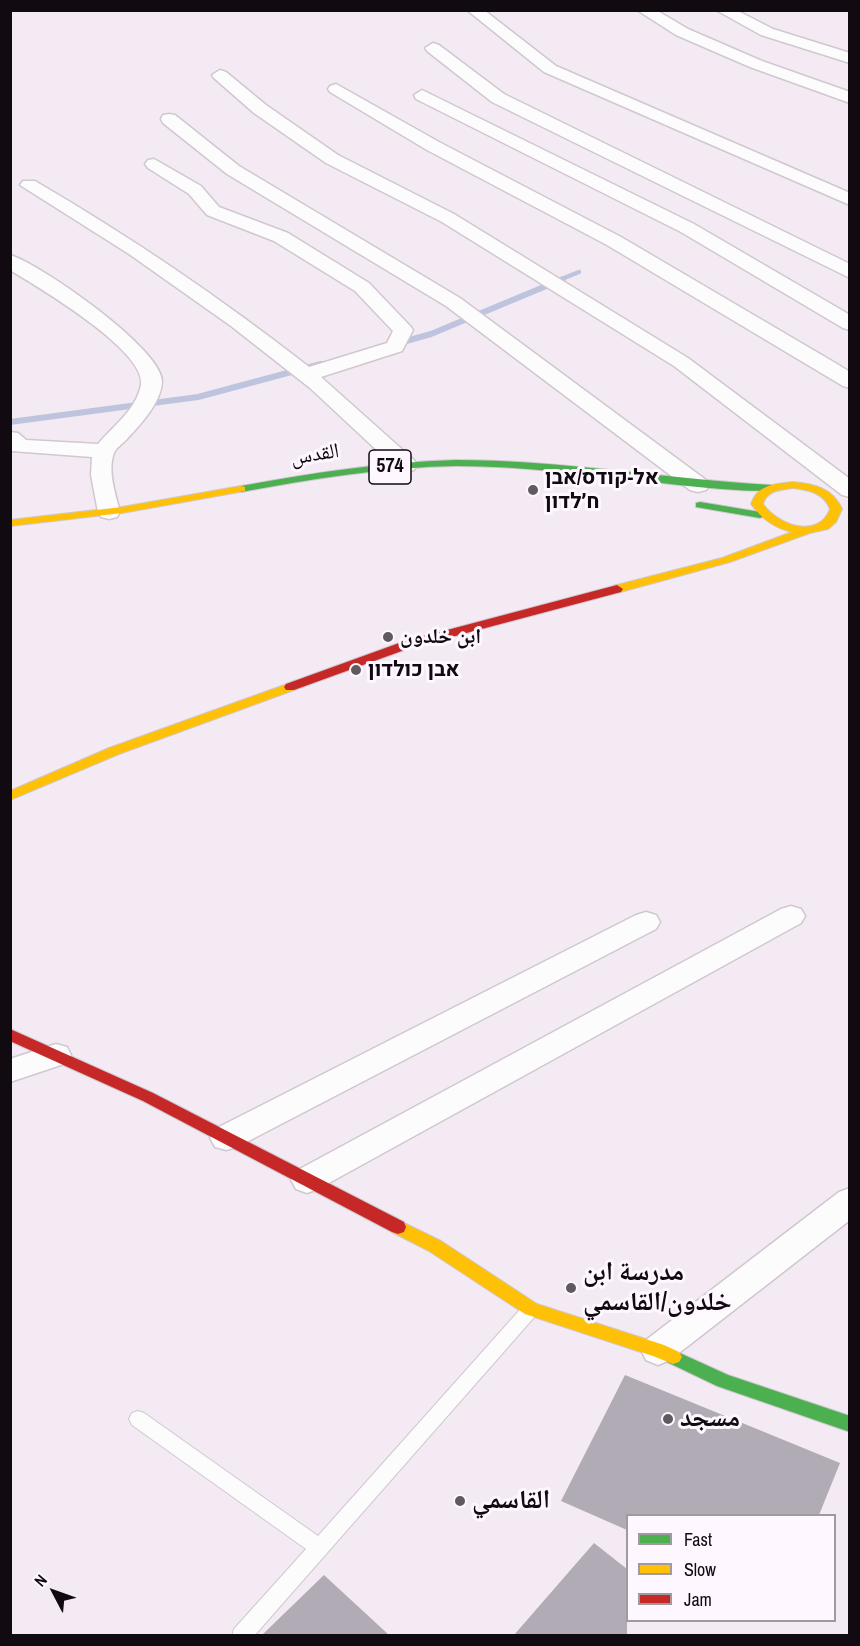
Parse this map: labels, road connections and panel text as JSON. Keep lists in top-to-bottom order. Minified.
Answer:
{"streets":{"street":["القدس","574"]},"crossings":[["القدس","574"]],"places":["אל-קודס/אבן ח׳לדון","ابن خلدون","אבן כולדון","مدرسة ابن خلدون/القاسمي","مسجد","القاسمي"],"legend":["Fast","Slow","Jam"],"north":"top left"}
